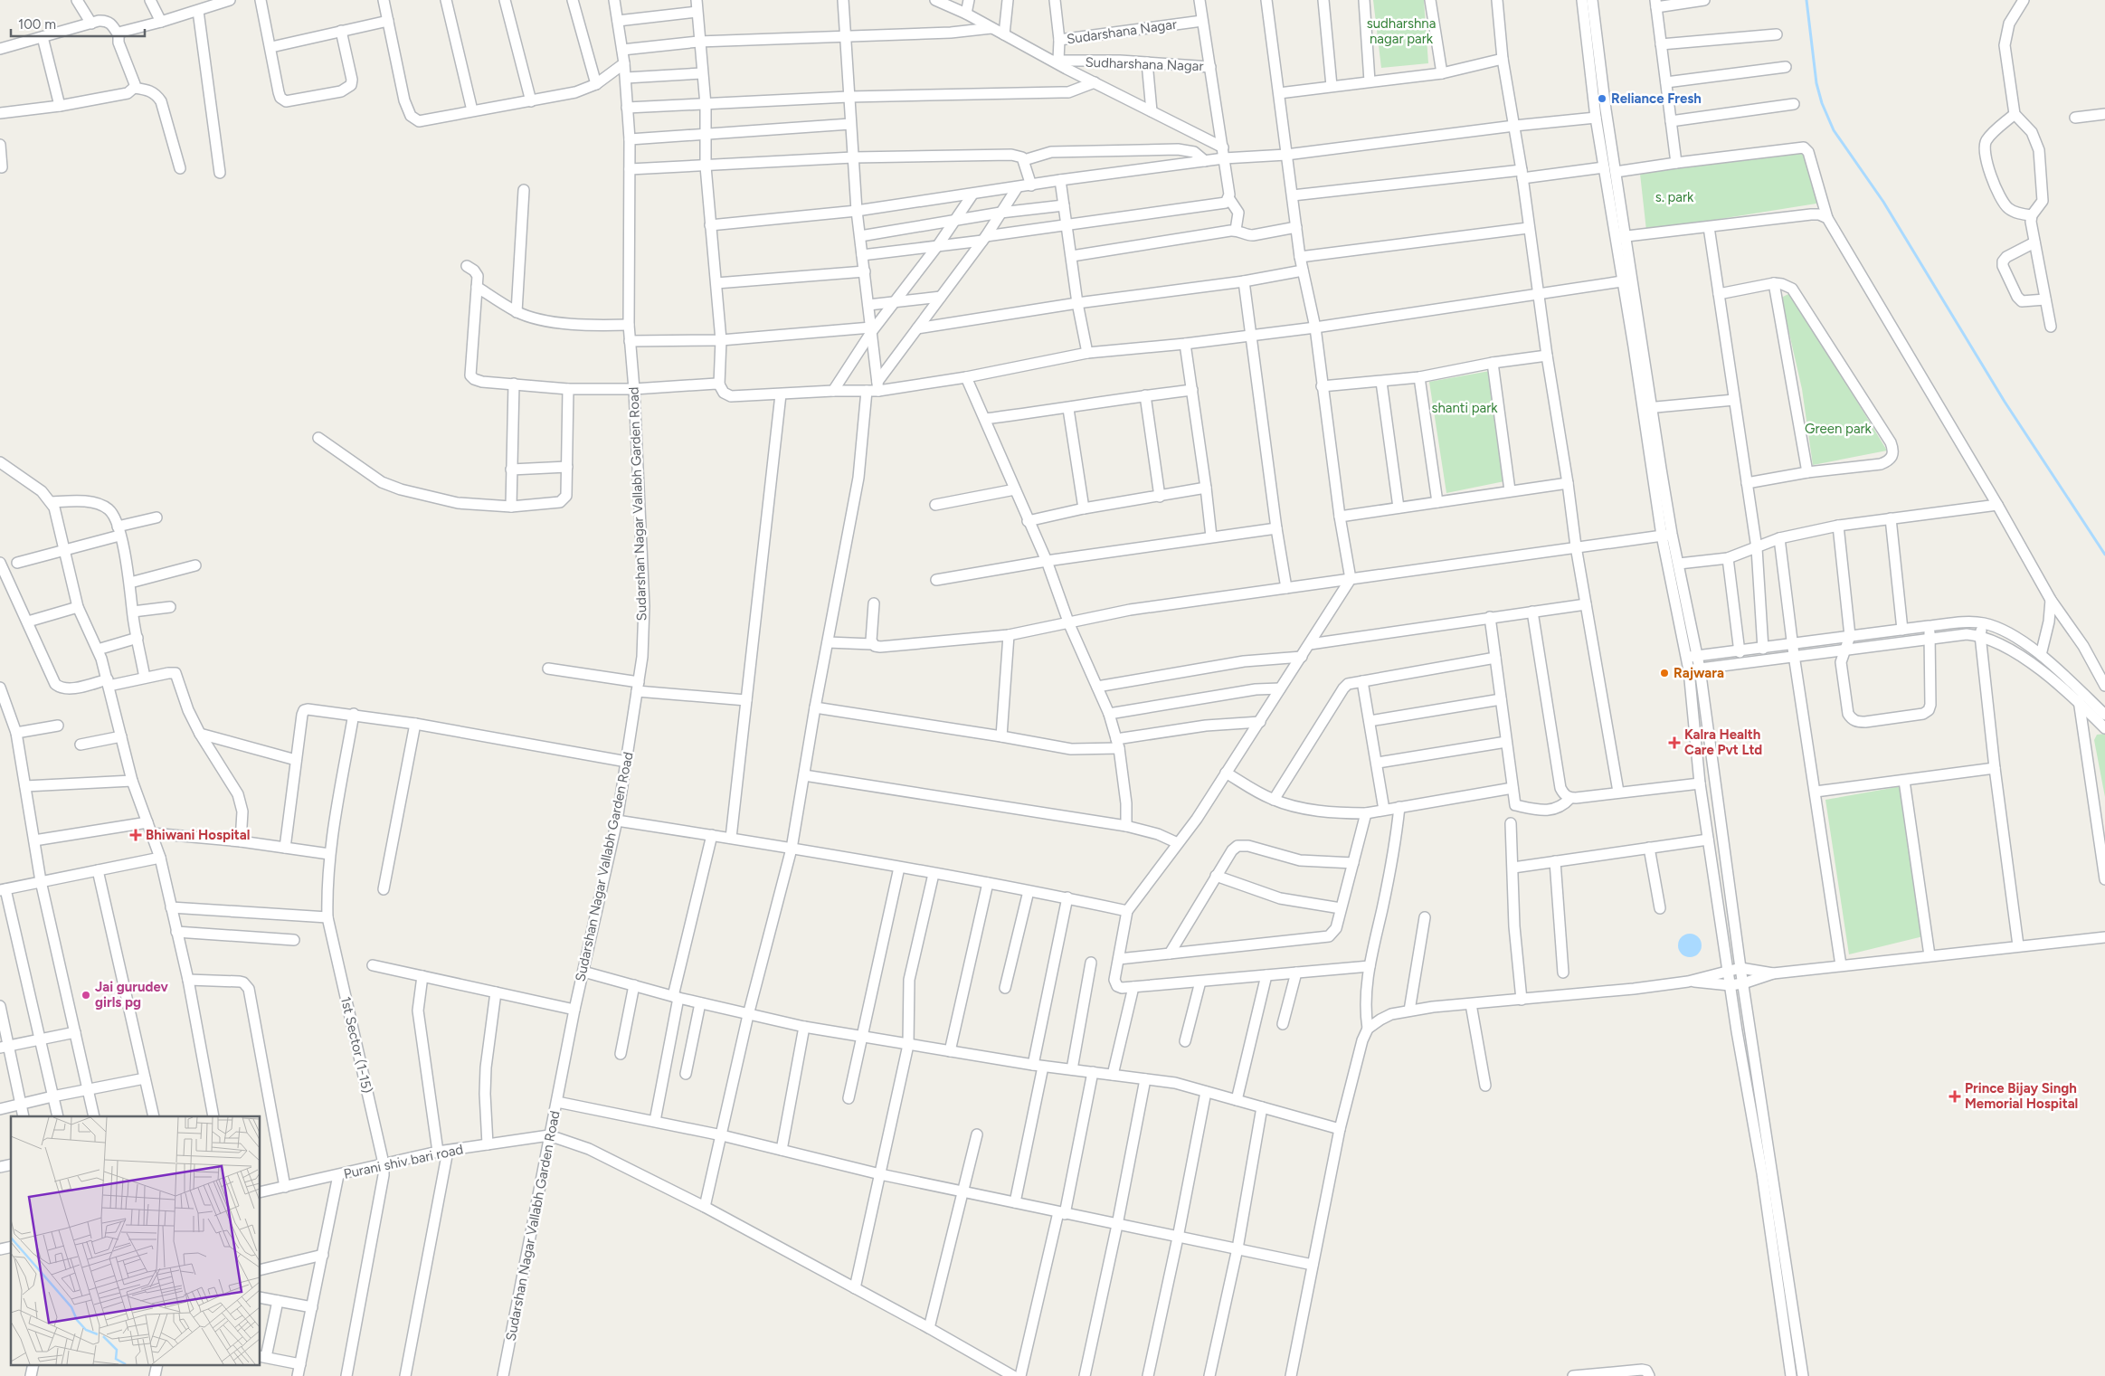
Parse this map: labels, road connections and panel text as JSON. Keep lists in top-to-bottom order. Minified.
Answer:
{"streets":{"street":["Sudarshana Nagar","Sudharshana Nagar","Sudarshan Nagar Vallabh Garden Road","1st Sector (1-15)","Purani shiv bari road"]},"crossings":[["Sudarshana Nagar","Sudharshana Nagar"],["Sudarshan Nagar Vallabh Garden Road","Purani shiv bari road"],["1st Sector (1-15)","Purani shiv bari road"]],"parks":["sudharshna nagar park","s. park","shanti park","Green park"],"places":{"other":["Reliance Fresh","Rajwara","Jai gurudev girls pg"],"health":["Kalra Health Care Pvt Ltd","Bhiwani Hospital","Prince Bijay Singh Memorial Hospital"]},"scale_bar":"100 m"}
